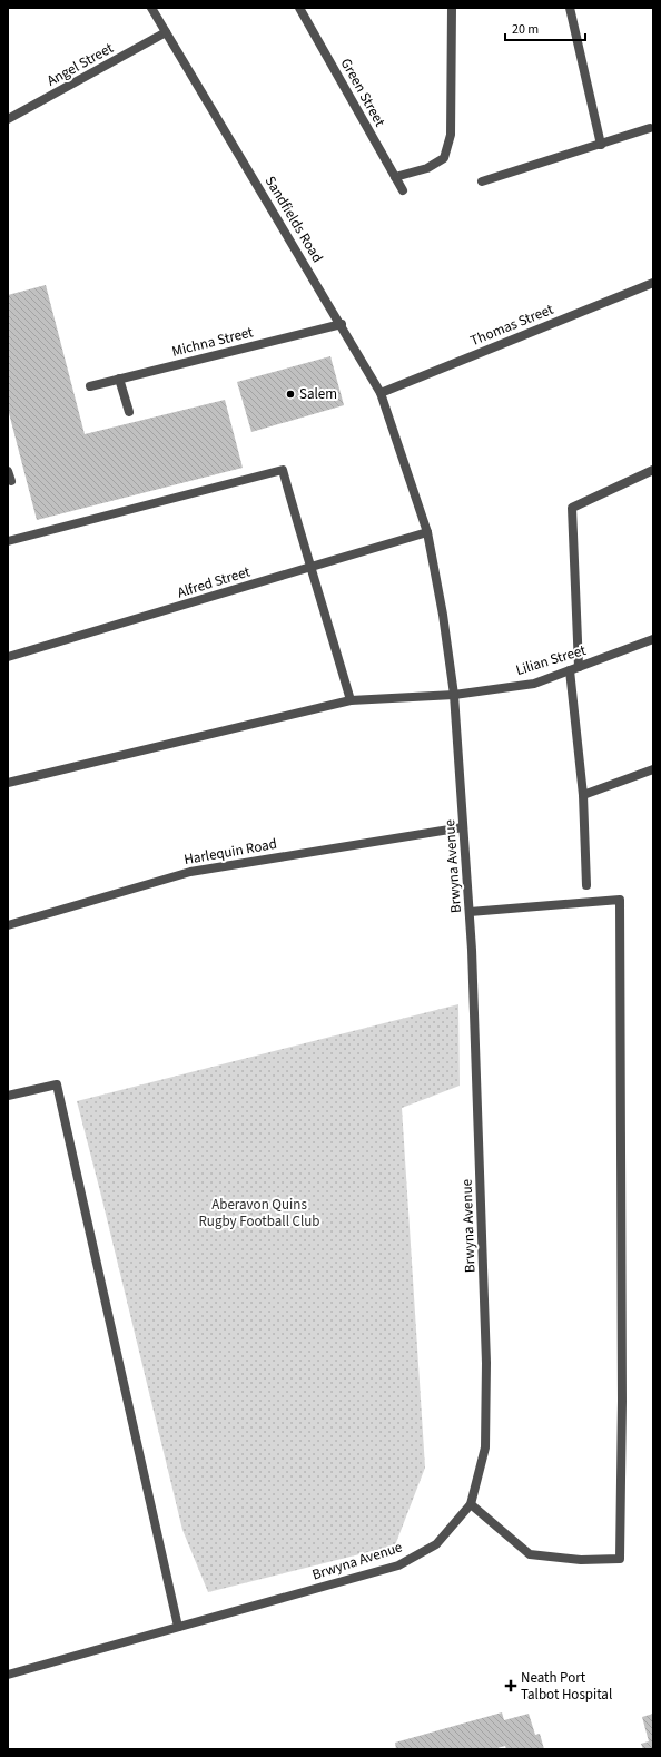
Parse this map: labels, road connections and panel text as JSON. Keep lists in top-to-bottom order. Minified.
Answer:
{"streets":{"street":["Angel Street","Green Street","Sandfields Road","Thomas Street","Michna Street","Alfred Street","Lilian Street","Harlequin Road","Brwyna Avenue"]},"crossings":[["Angel Street","Sandfields Road"],["Sandfields Road","Thomas Street"],["Sandfields Road","Michna Street"],["Sandfields Road","Brwyna Avenue"],["Alfred Street","Brwyna Avenue"],["Lilian Street","Brwyna Avenue"],["Harlequin Road","Brwyna Avenue"]],"parks":["Aberavon Quins Rugby Football Club"],"places":{"other":["Salem"],"health":["Neath Port Talbot Hospital"]},"scale_bar":"20 m"}
